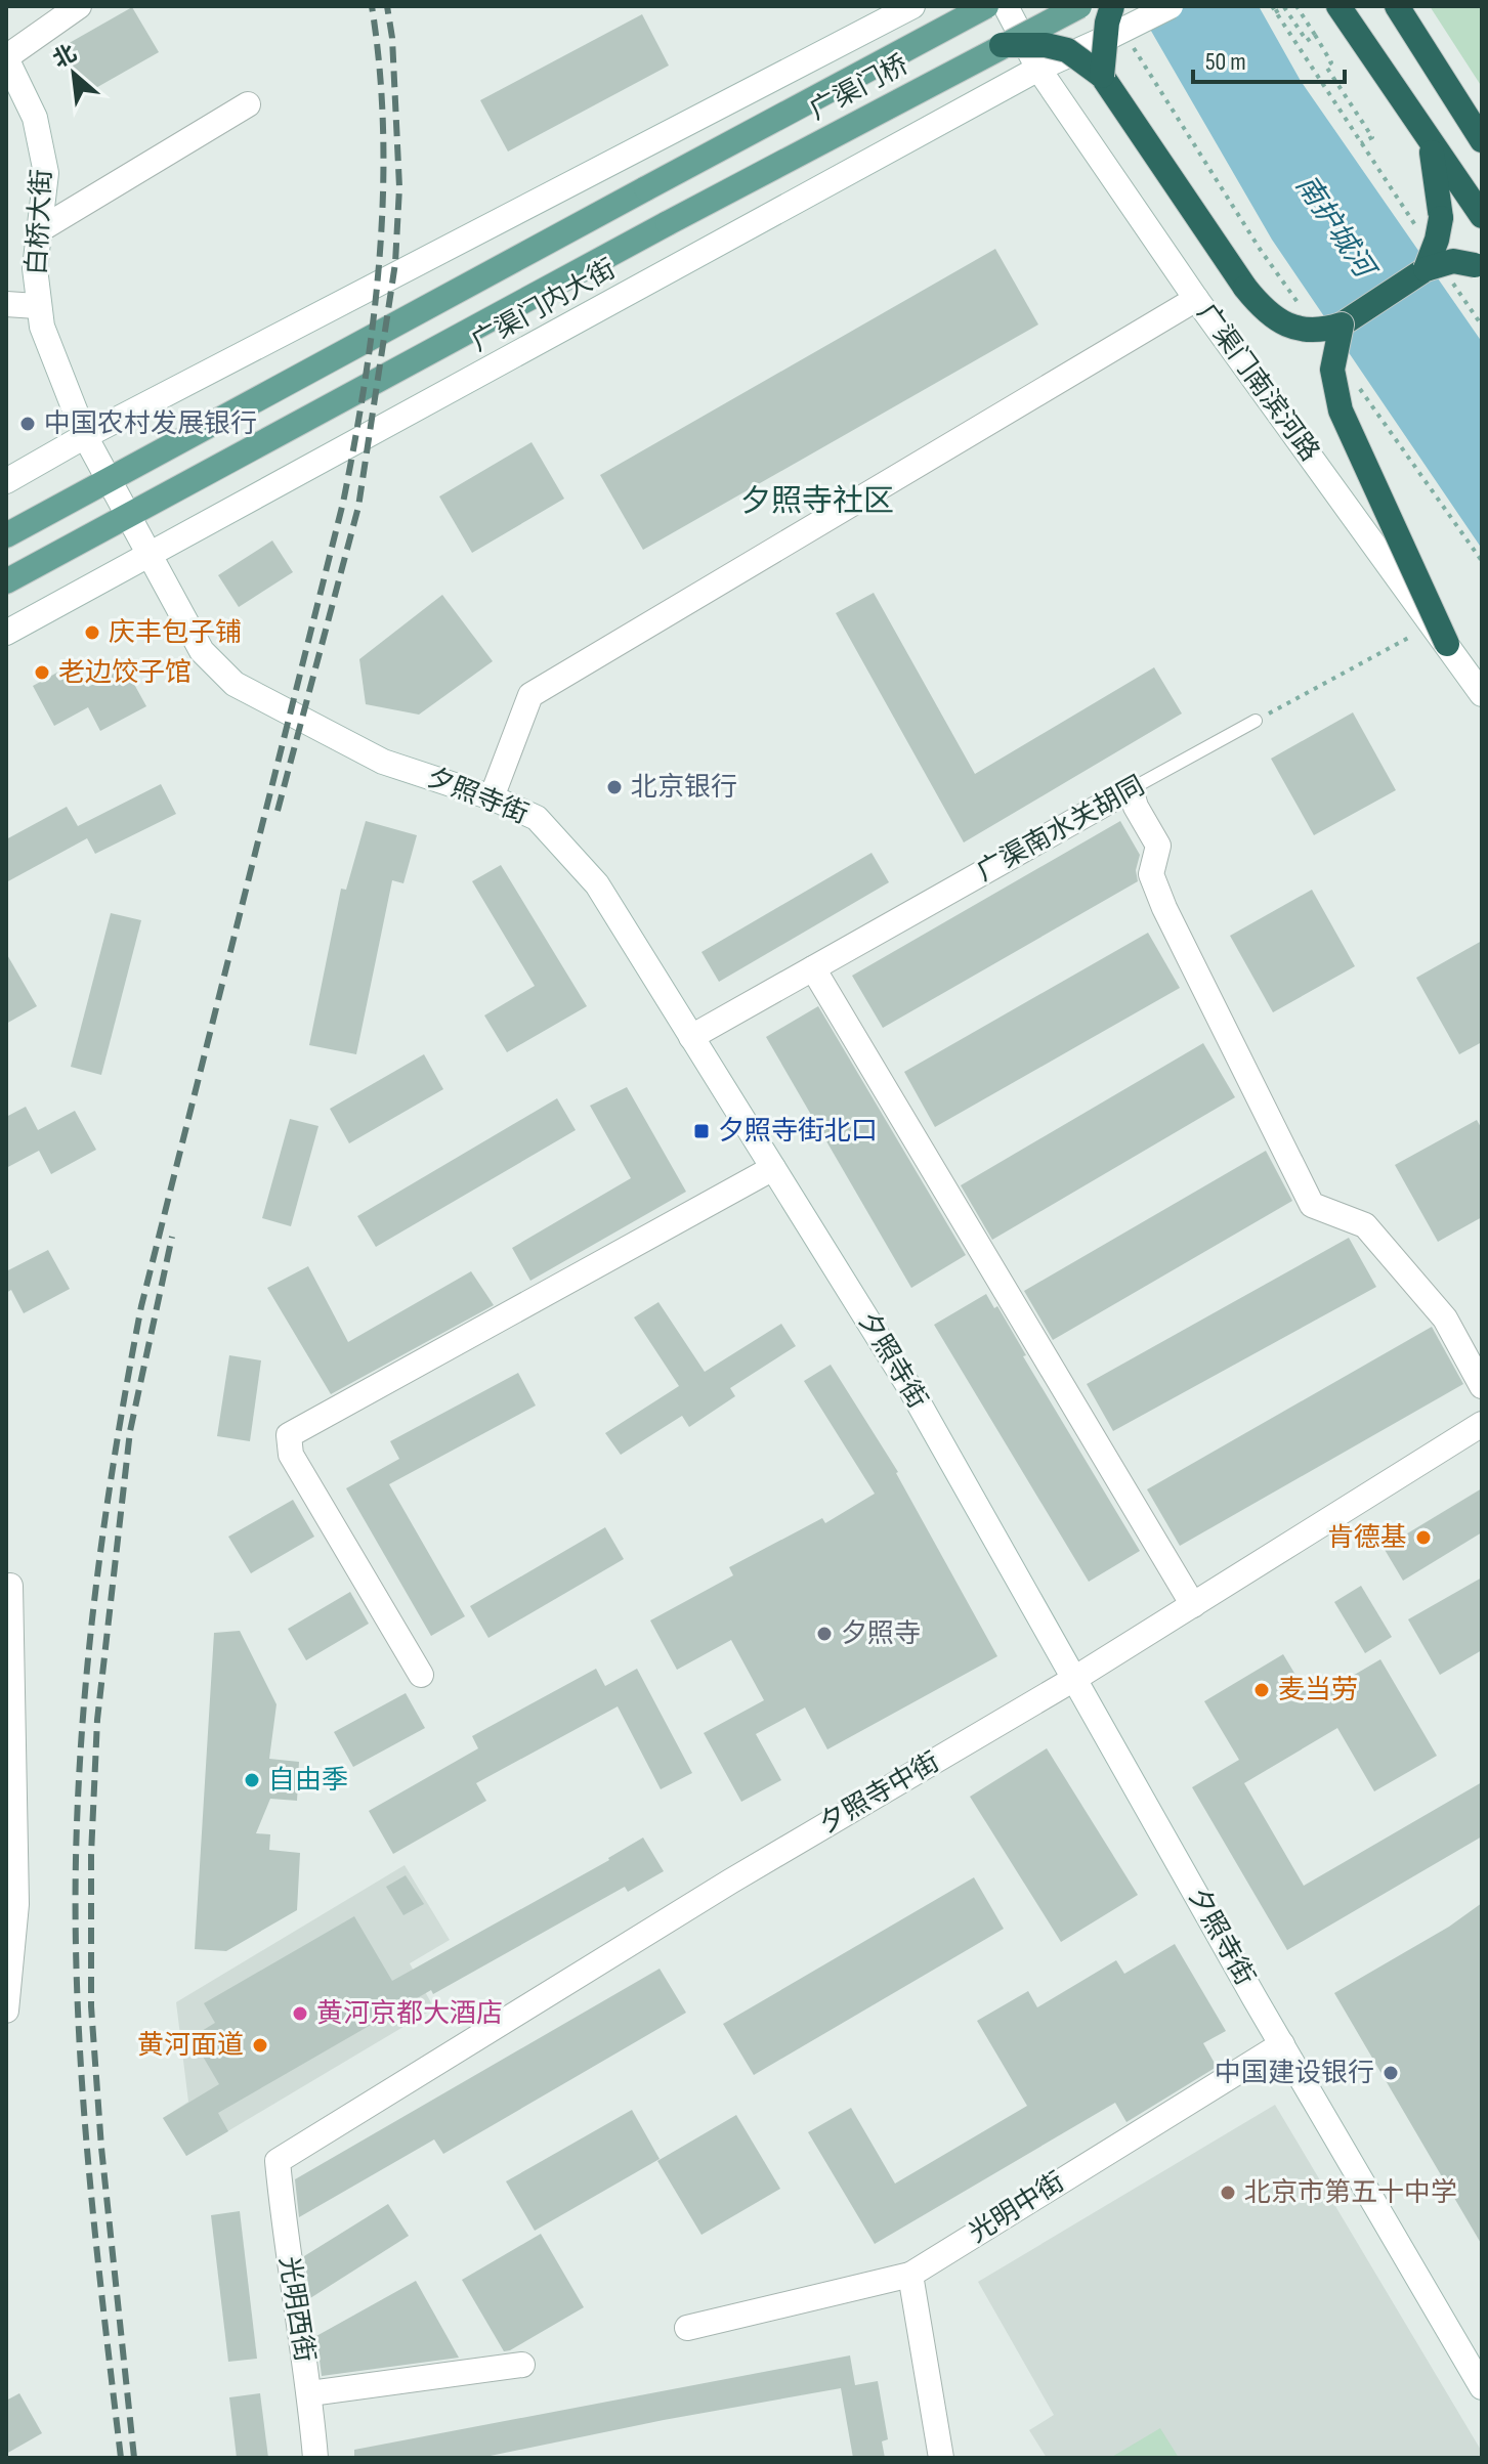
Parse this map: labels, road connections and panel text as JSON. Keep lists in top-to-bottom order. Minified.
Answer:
{"streets":{"main road":["广渠门桥","广渠门内大街"],"street":["白桥大街","广渠门南滨河路","夕照寺街","广渠南水关胡同","夕照寺中街","光明中街","光明西街"]},"crossings":[["广渠门桥","广渠门内大街"],["白桥大街","广渠门内大街"],["白桥大街","夕照寺街"],["广渠门内大街","广渠门南滨河路"],["广渠门内大街","夕照寺街"],["夕照寺街","广渠南水关胡同"],["夕照寺街","夕照寺中街"],["夕照寺街","光明中街"],["夕照寺中街","光明西街"]],"districts":["夕照寺社区"],"water":["南护城河"],"places":{"other":["中国农村发展银行","庆丰包子铺","老边饺子馆","北京银行","肯德基","夕照寺","麦当劳","自由季","黄河京都大酒店","黄河面道","中国建设银行","北京市第五十中学"],"transit":["夕照寺街北口"]},"scale_bar":"50 m","north":"top left"}
